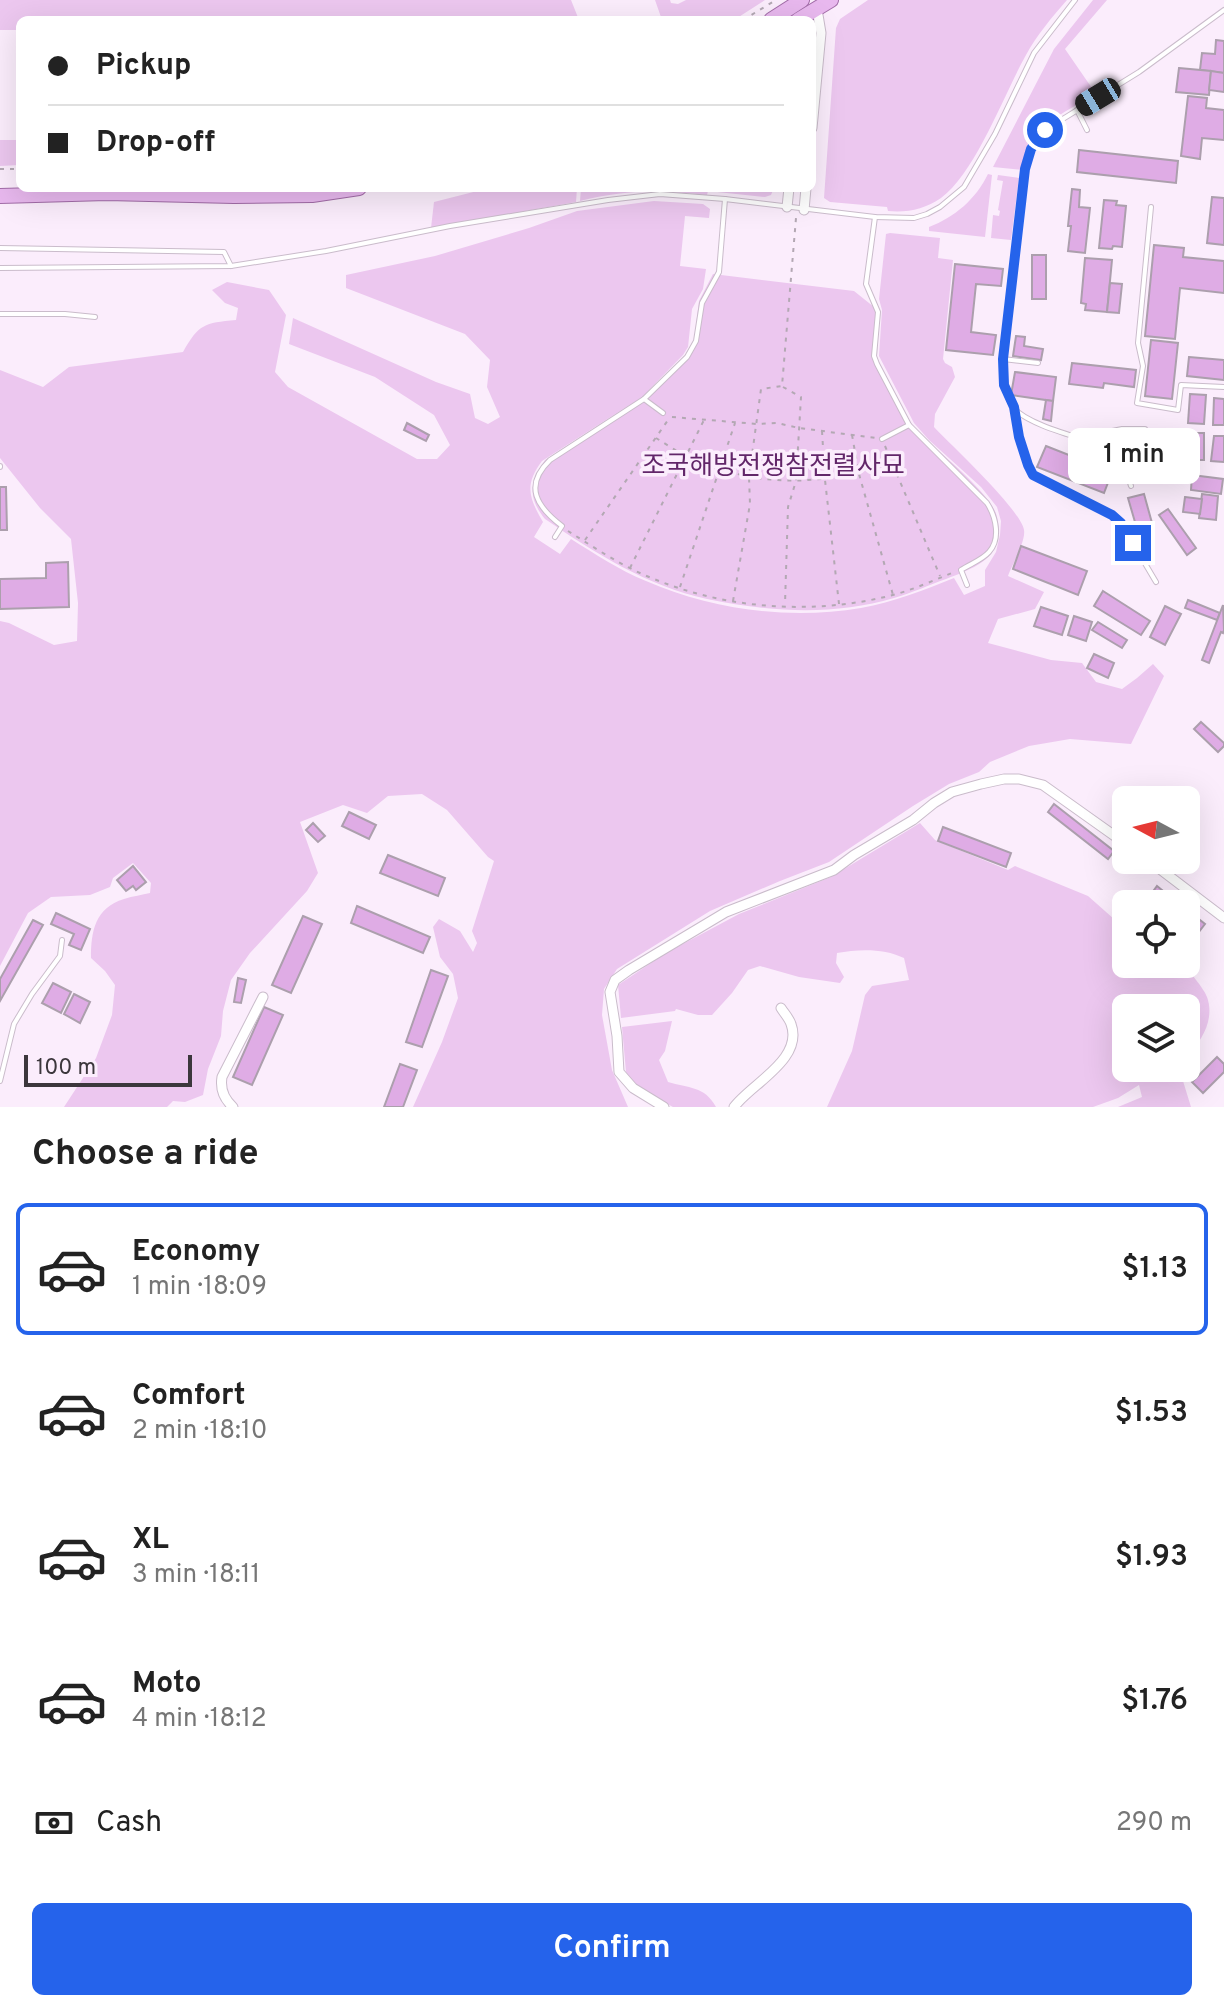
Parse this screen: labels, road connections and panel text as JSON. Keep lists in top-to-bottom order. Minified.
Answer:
{"parks":["조국해방전쟁참전렬사묘"],"scale_bar":"100 m","north":"left","page":{"banner":["Pickup","Drop-off"],"bubble":"1 min","scale":"100 m","heading":"Choose a ride","list":[{"name":"Economy","note":"1 min · 18:09","value":"$1.13"},{"name":"Comfort","note":"2 min · 18:10","value":"$1.53"},{"name":"XL","note":"3 min · 18:11","value":"$1.93"},{"name":"Moto","note":"4 min · 18:12","value":"$1.76"}],"pay":["Cash","290 m"],"buttons":"Confirm"}}
